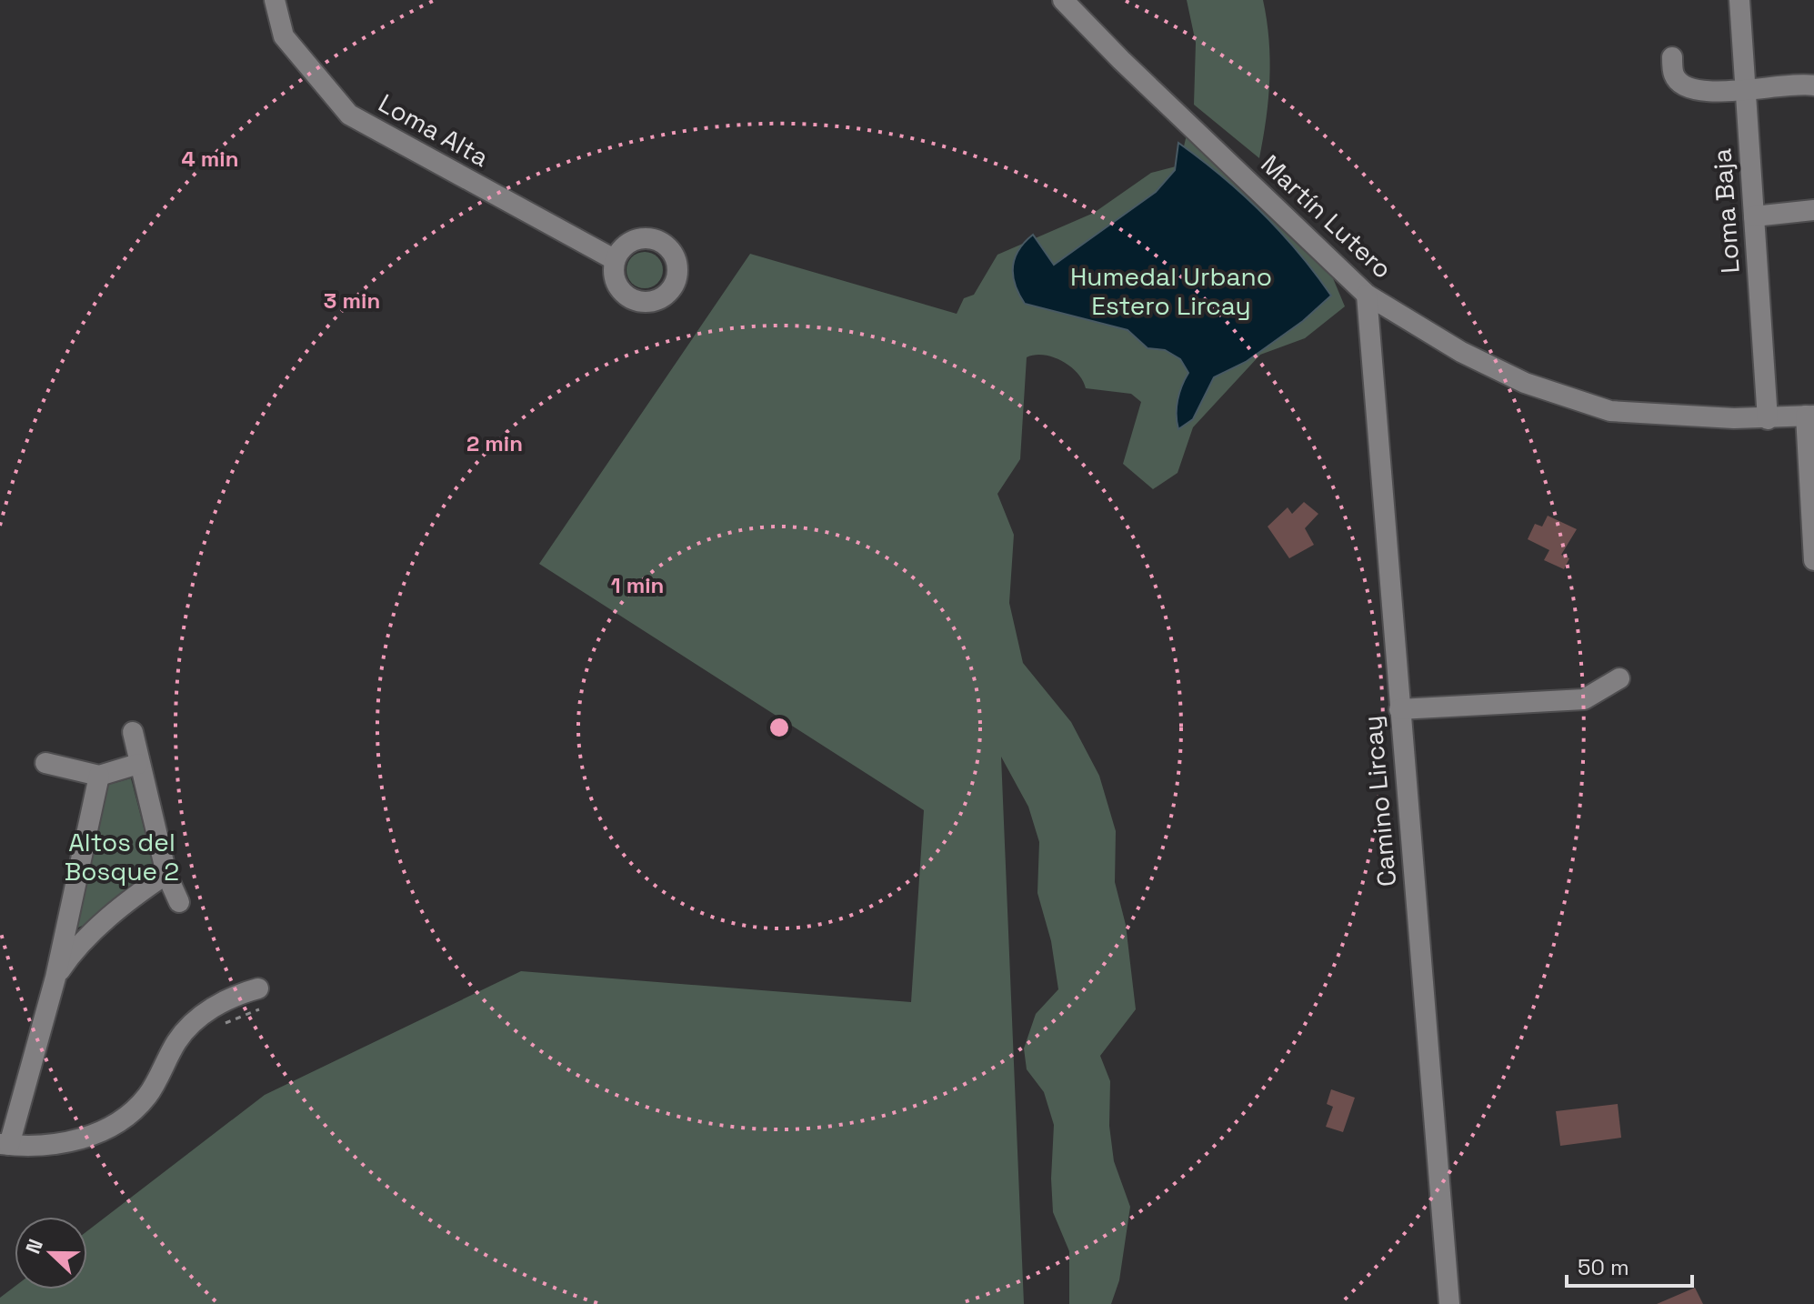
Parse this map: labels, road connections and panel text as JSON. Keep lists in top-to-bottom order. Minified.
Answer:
{"streets":{"street":["Loma Alta","Loma Baja","Martín Lutero","Camino Lircay"]},"crossings":[["Loma Baja","Martín Lutero"],["Martín Lutero","Camino Lircay"]],"parks":["Humedal Urbano Estero Lircay","Altos del Bosque 2"],"scale_bar":"50 m","north":"left","rings":["4 min","3 min","2 min","1 min"]}
